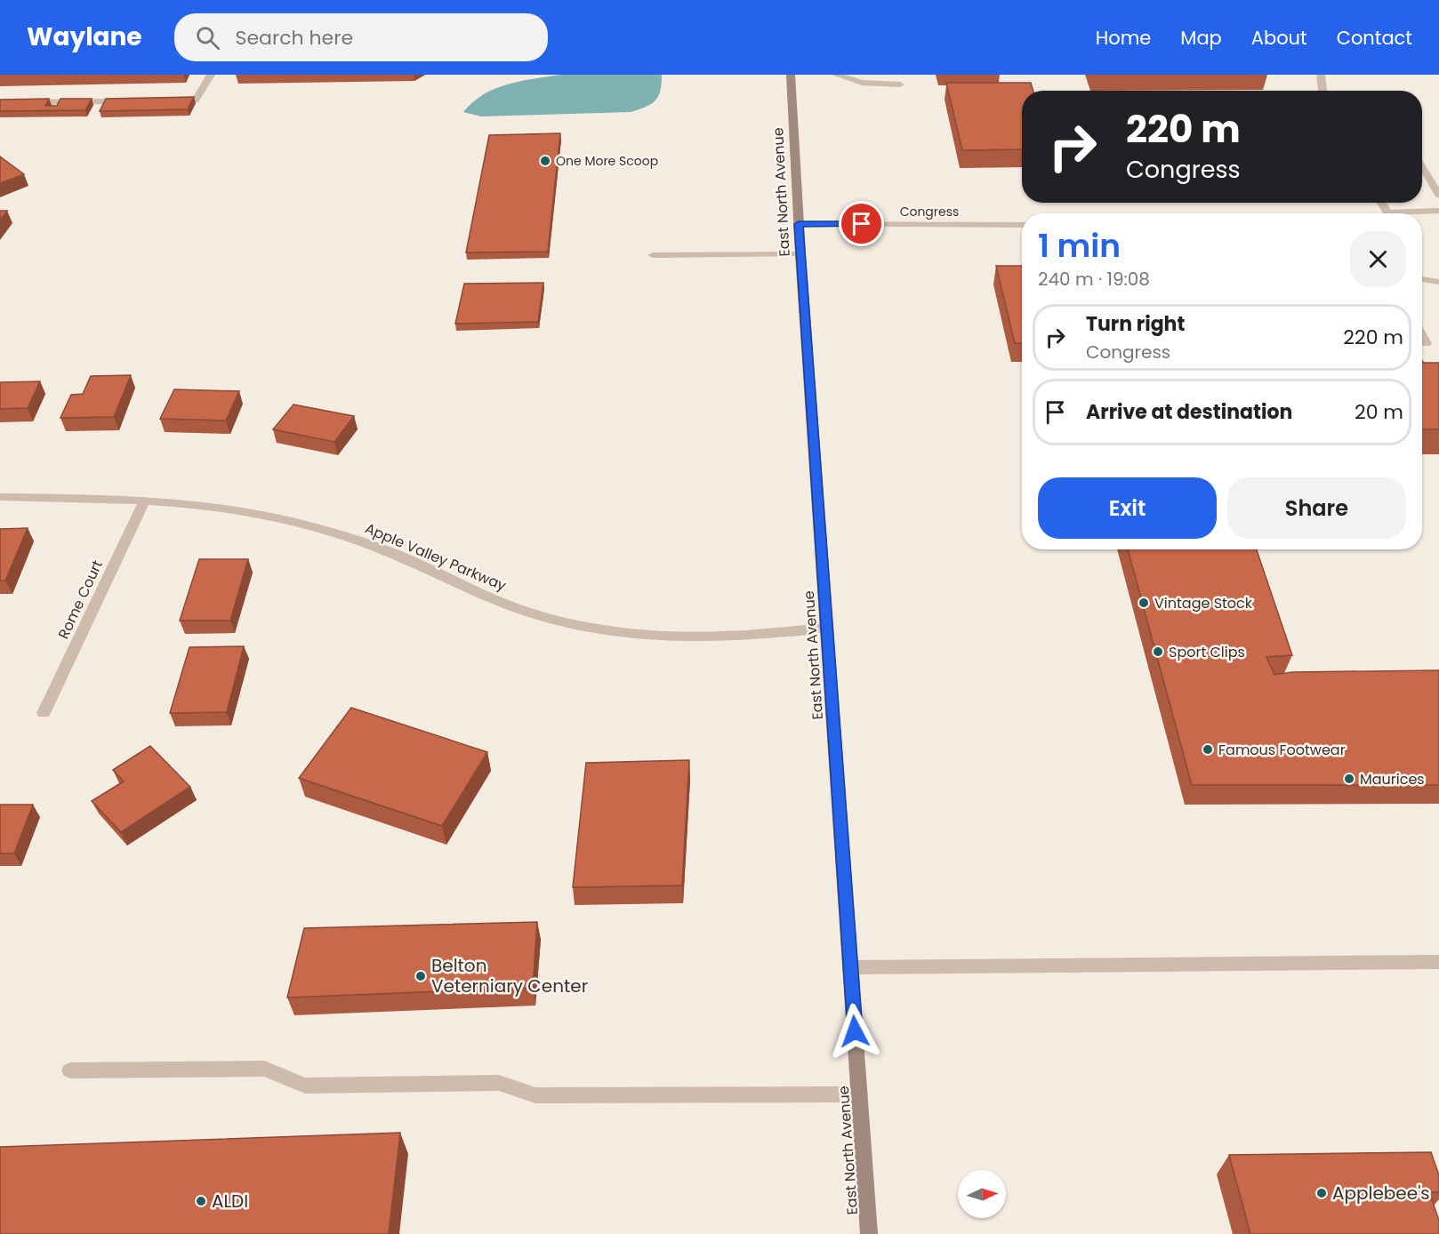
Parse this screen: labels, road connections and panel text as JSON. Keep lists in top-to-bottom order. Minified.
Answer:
{"streets":{"main road":["East North Avenue"],"street":["Congress","Apple Valley Parkway","Rome Court"]},"crossings":[["East North Avenue","Congress"],["East North Avenue","Apple Valley Parkway"],["Apple Valley Parkway","Rome Court"]],"places":["One More Scoop","Vintage Stock","Sport Clips","Famous Footwear","Maurices","Belton Veterniary Center","Applebee's","ALDI"],"north":"right","page":{"header":"Waylane","search":"Search here","nav":["Home","Map","About","Contact"],"turn":["220 m","Congress"],"heading":["1 min","240 m · 19:08"],"list":[{"name":"Turn right","note":"Congress","value":"220 m"},{"name":"Arrive at destination","value":"20 m"}],"buttons":["Exit","Share"]}}
